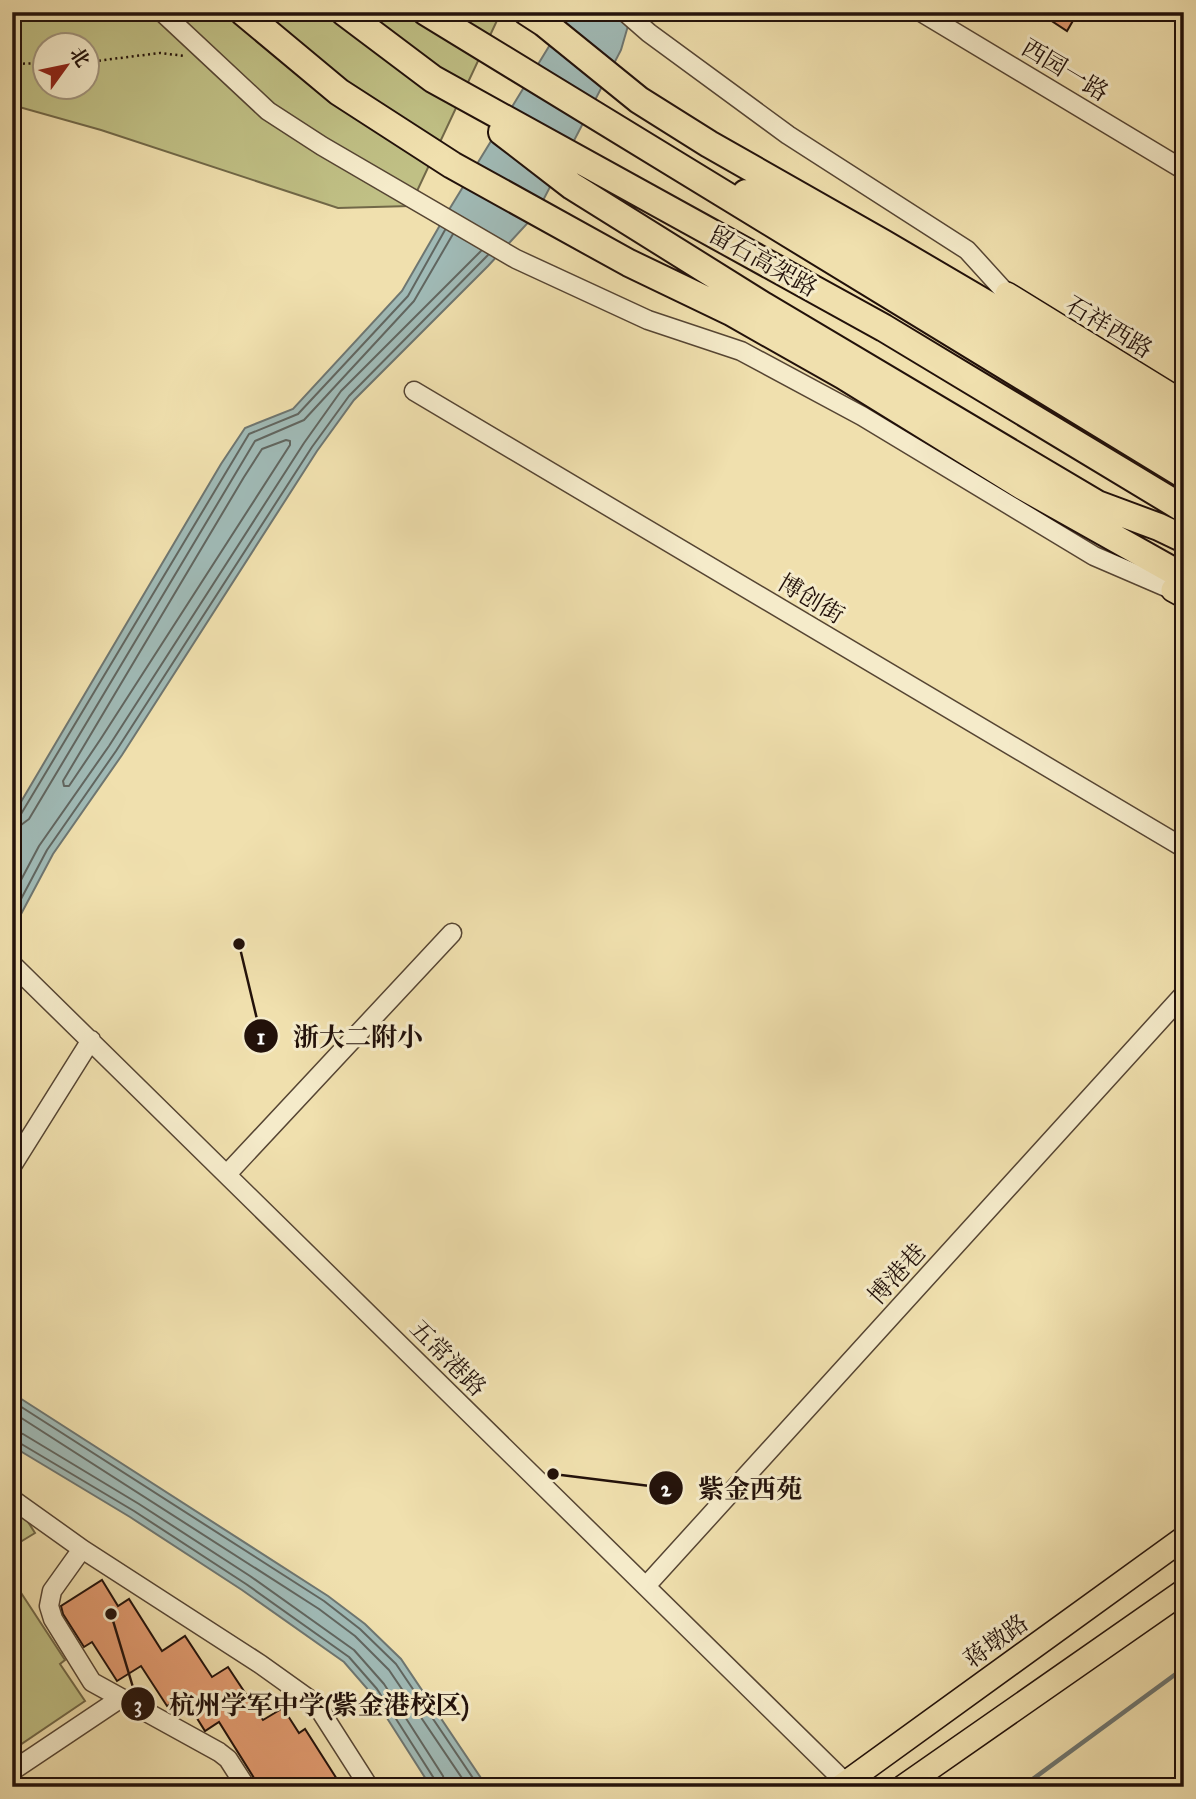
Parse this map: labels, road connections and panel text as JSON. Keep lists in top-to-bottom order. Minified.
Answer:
{"streets":{"highway":["留石高架路"],"main road":["石祥西路","蒋墩路"],"street":["西园一路","博创街","博港巷","五常港路"]},"crossings":[["博港巷","五常港路"],["五常港路","蒋墩路"]],"places":["浙大二附小","紫金西苑","杭州学军中学(紫金港校区)"],"north":"top right"}
